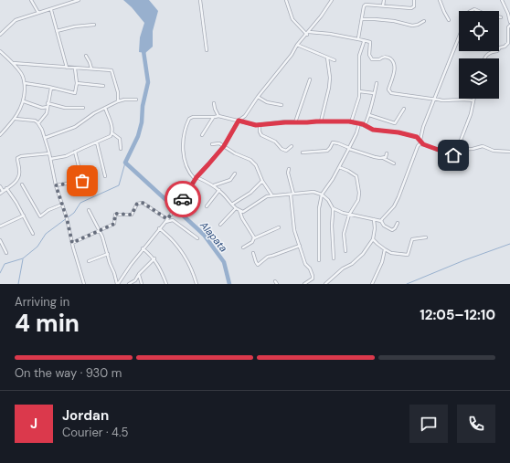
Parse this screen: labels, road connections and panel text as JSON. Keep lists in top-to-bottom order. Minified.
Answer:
{"water":["Alapata"],"page":{"heading":["4 min","Arriving in","12:05–12:10"],"panel":["Jordan","Courier · 4.5"],"bar":"On the way · 930 m","round":"J"}}
